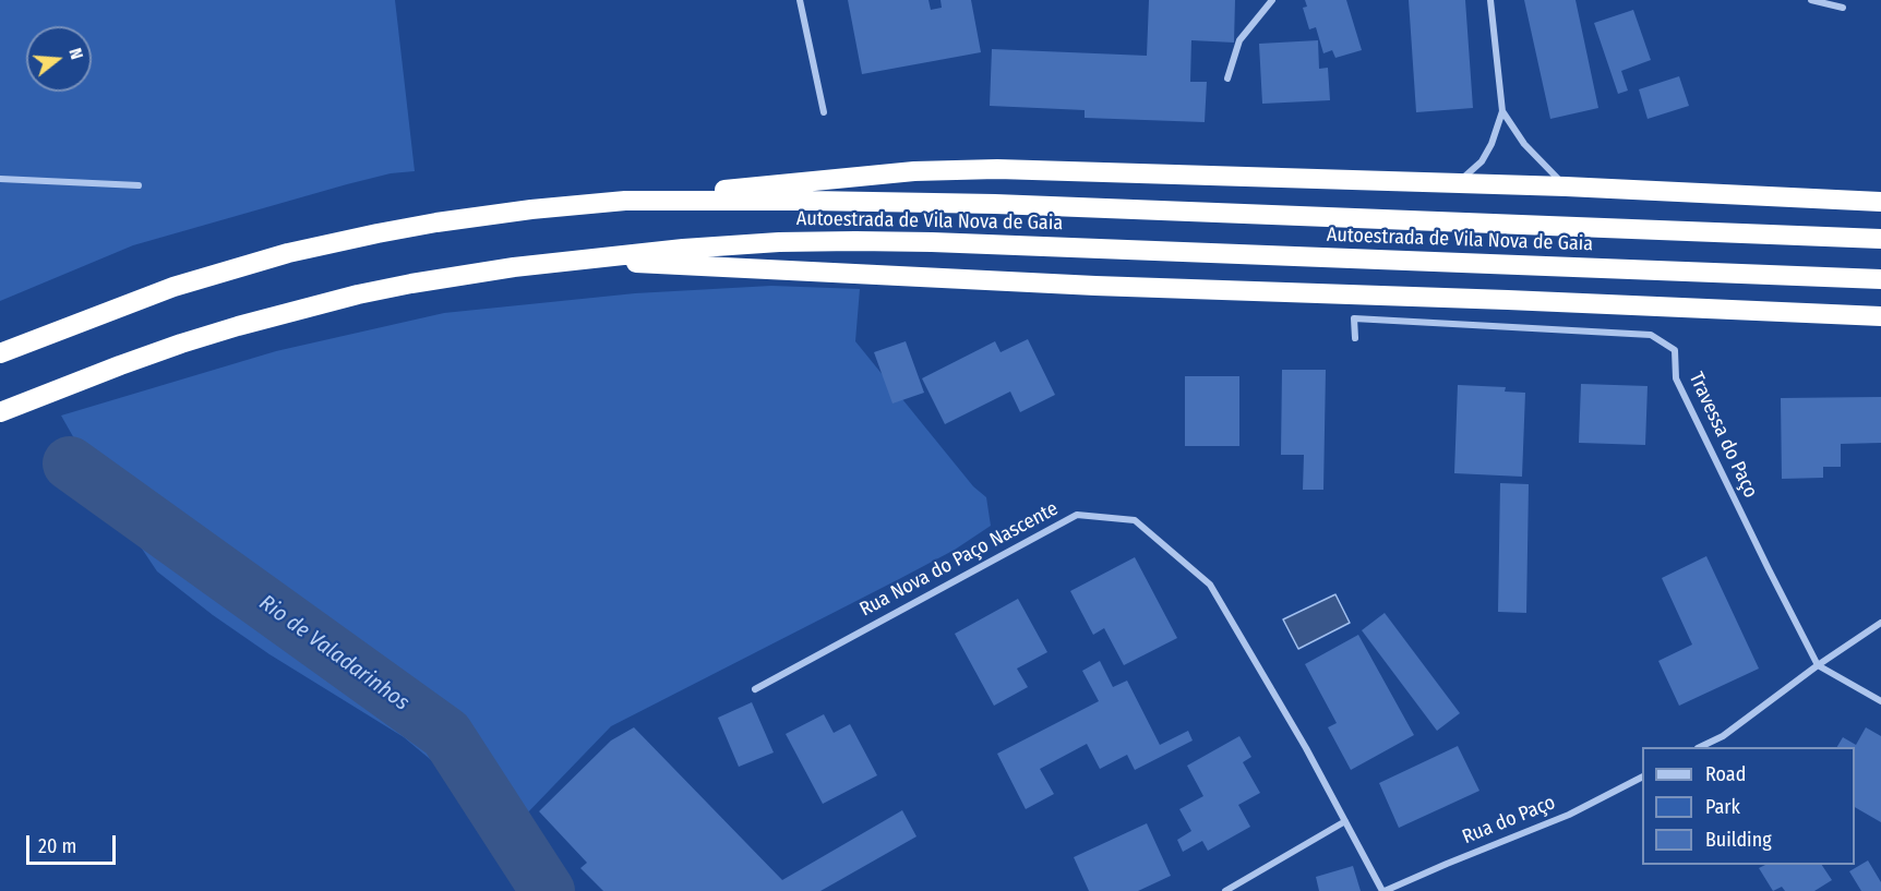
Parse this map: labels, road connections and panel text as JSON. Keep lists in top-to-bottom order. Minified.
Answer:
{"streets":{"highway":["Autoestrada de Vila Nova de Gaia"],"street":["Travessa do Paço","Rua Nova do Paço Nascente","Rua do Paço"]},"crossings":[["Rua Nova do Paço Nascente","Rua do Paço"]],"water":["Rio de Valadarinhos"],"legend":["Road","Park","Building"],"scale_bar":"20 m","north":"right"}
